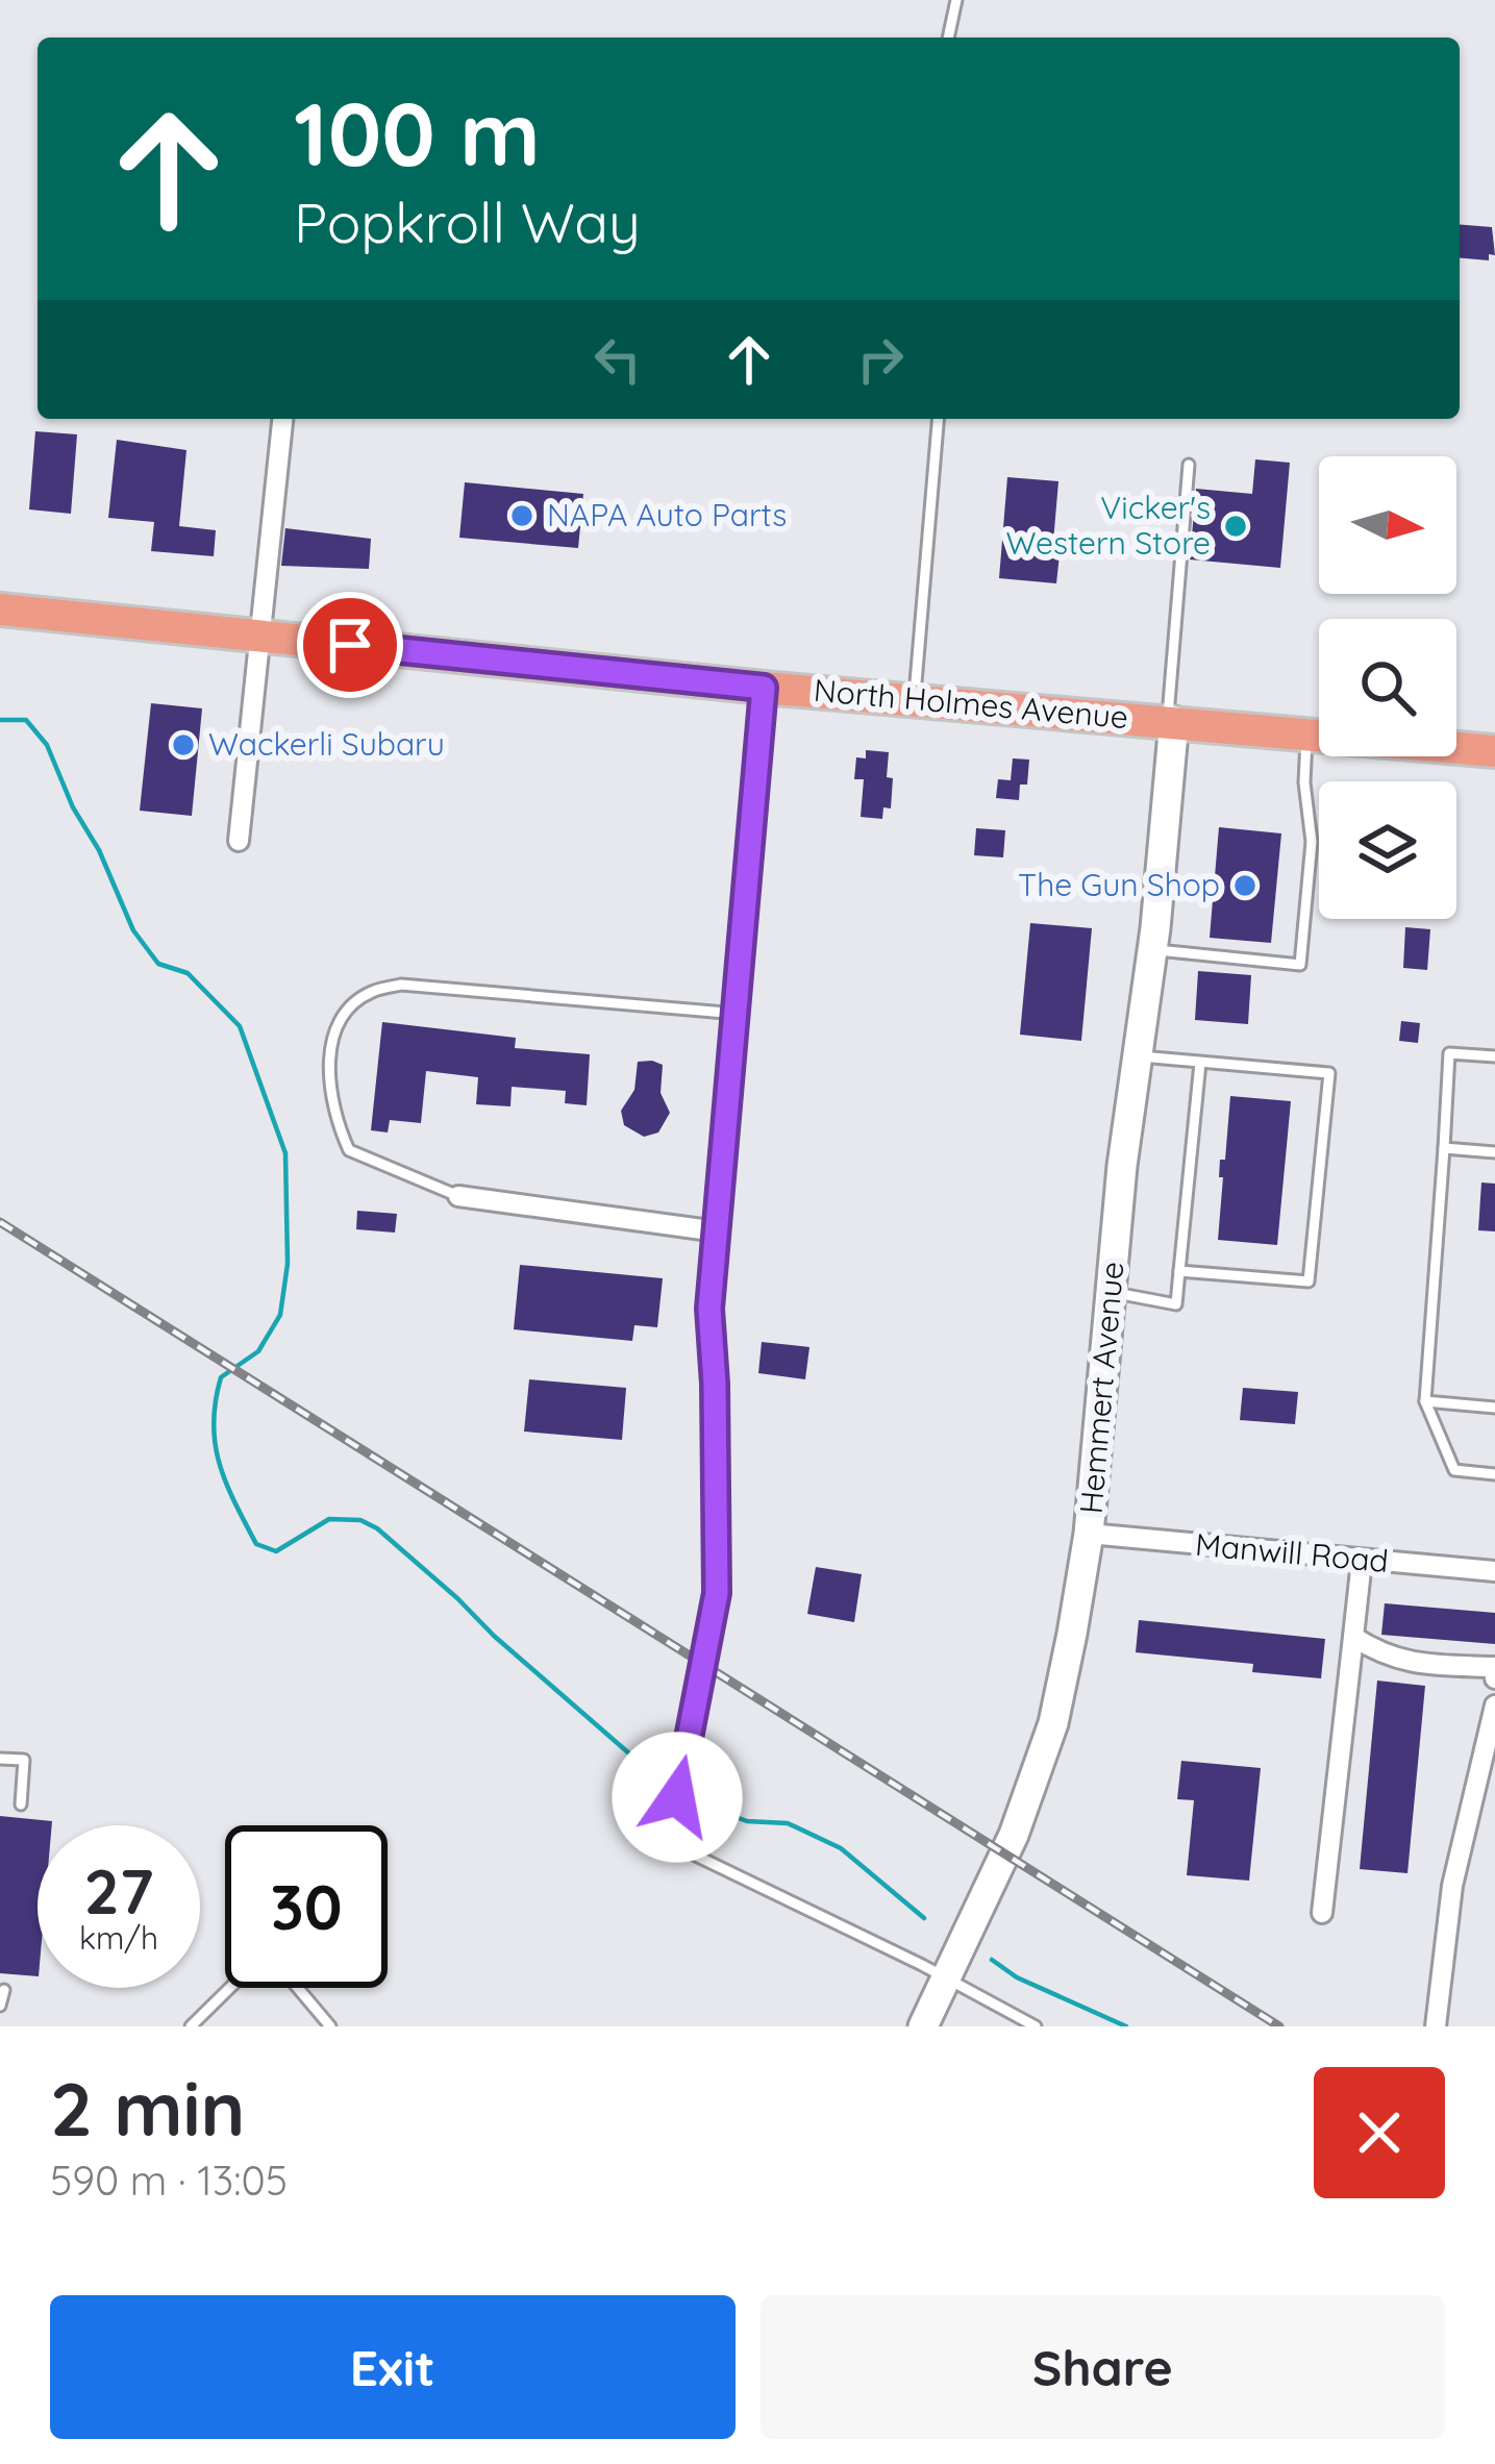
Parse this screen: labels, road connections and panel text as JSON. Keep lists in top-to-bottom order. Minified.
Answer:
{"streets":{"main road":["North Holmes Avenue"],"street":["Hemmert Avenue","Manwill Road"]},"crossings":[["North Holmes Avenue","Hemmert Avenue"],["Hemmert Avenue","Manwill Road"]],"places":["NAPA Auto Parts","Vicker's Western Store","Wackerli Subaru","The Gun Shop"],"north":"right","page":{"turn":["100 m","Popkroll Way"],"speed":"27 km/h","limit":"30","heading":["2 min","590 m · 13:05"],"buttons":["Exit","Share"]}}
